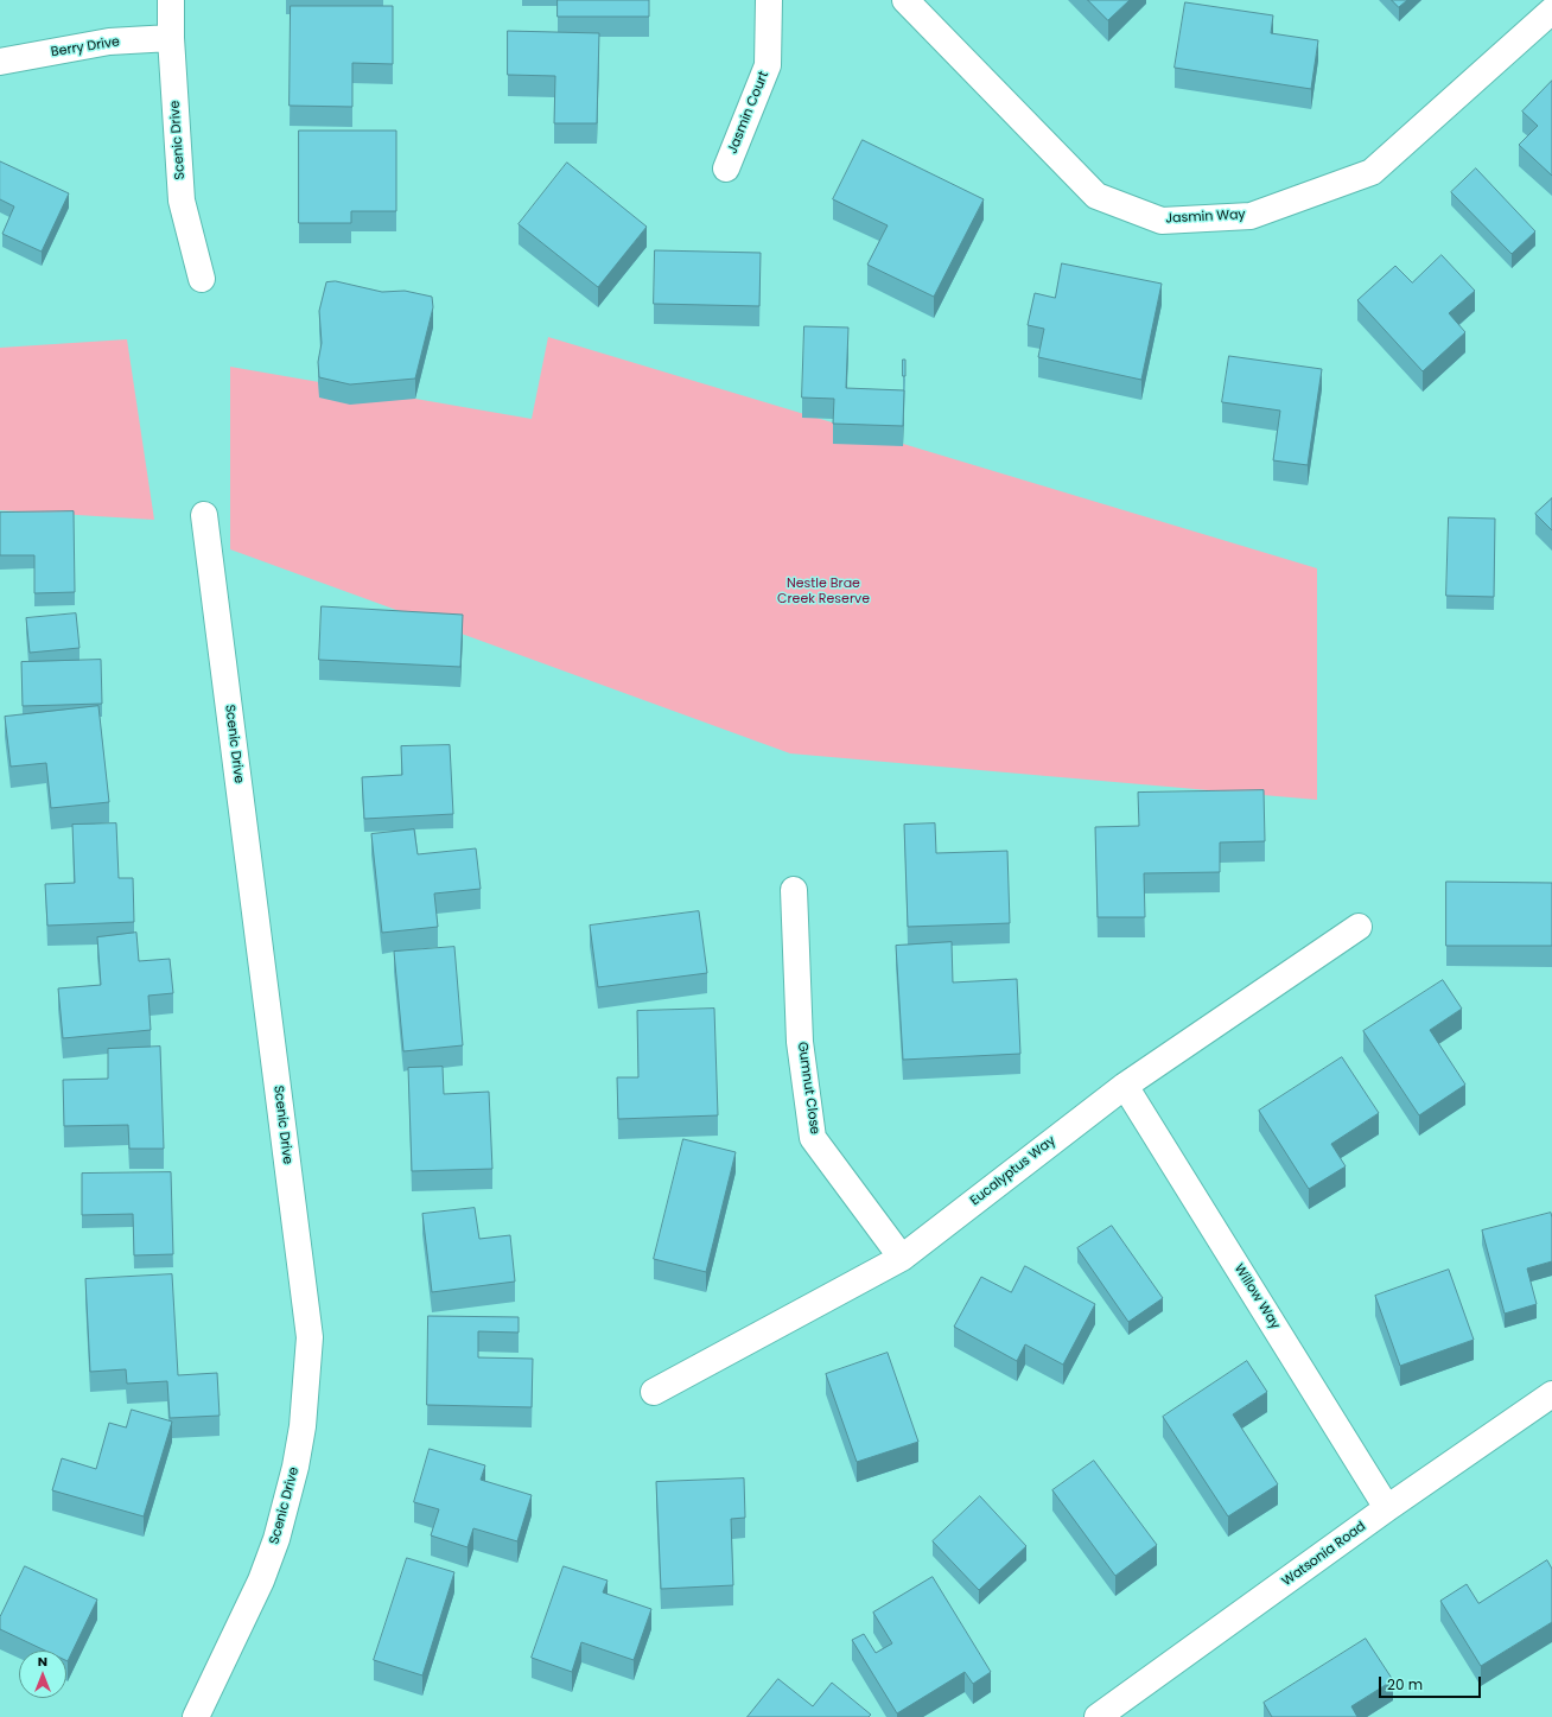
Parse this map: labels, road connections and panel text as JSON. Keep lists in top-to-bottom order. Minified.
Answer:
{"streets":{"street":["Berry Drive","Jasmin Court","Scenic Drive","Jasmin Way","Gumnut Close","Eucalyptus Way","Willow Way","Watsonia Road"]},"crossings":[["Berry Drive","Scenic Drive"],["Gumnut Close","Eucalyptus Way"],["Eucalyptus Way","Willow Way"],["Willow Way","Watsonia Road"]],"parks":["Nestle Brae Creek Reserve"],"scale_bar":"20 m","north":"top"}
